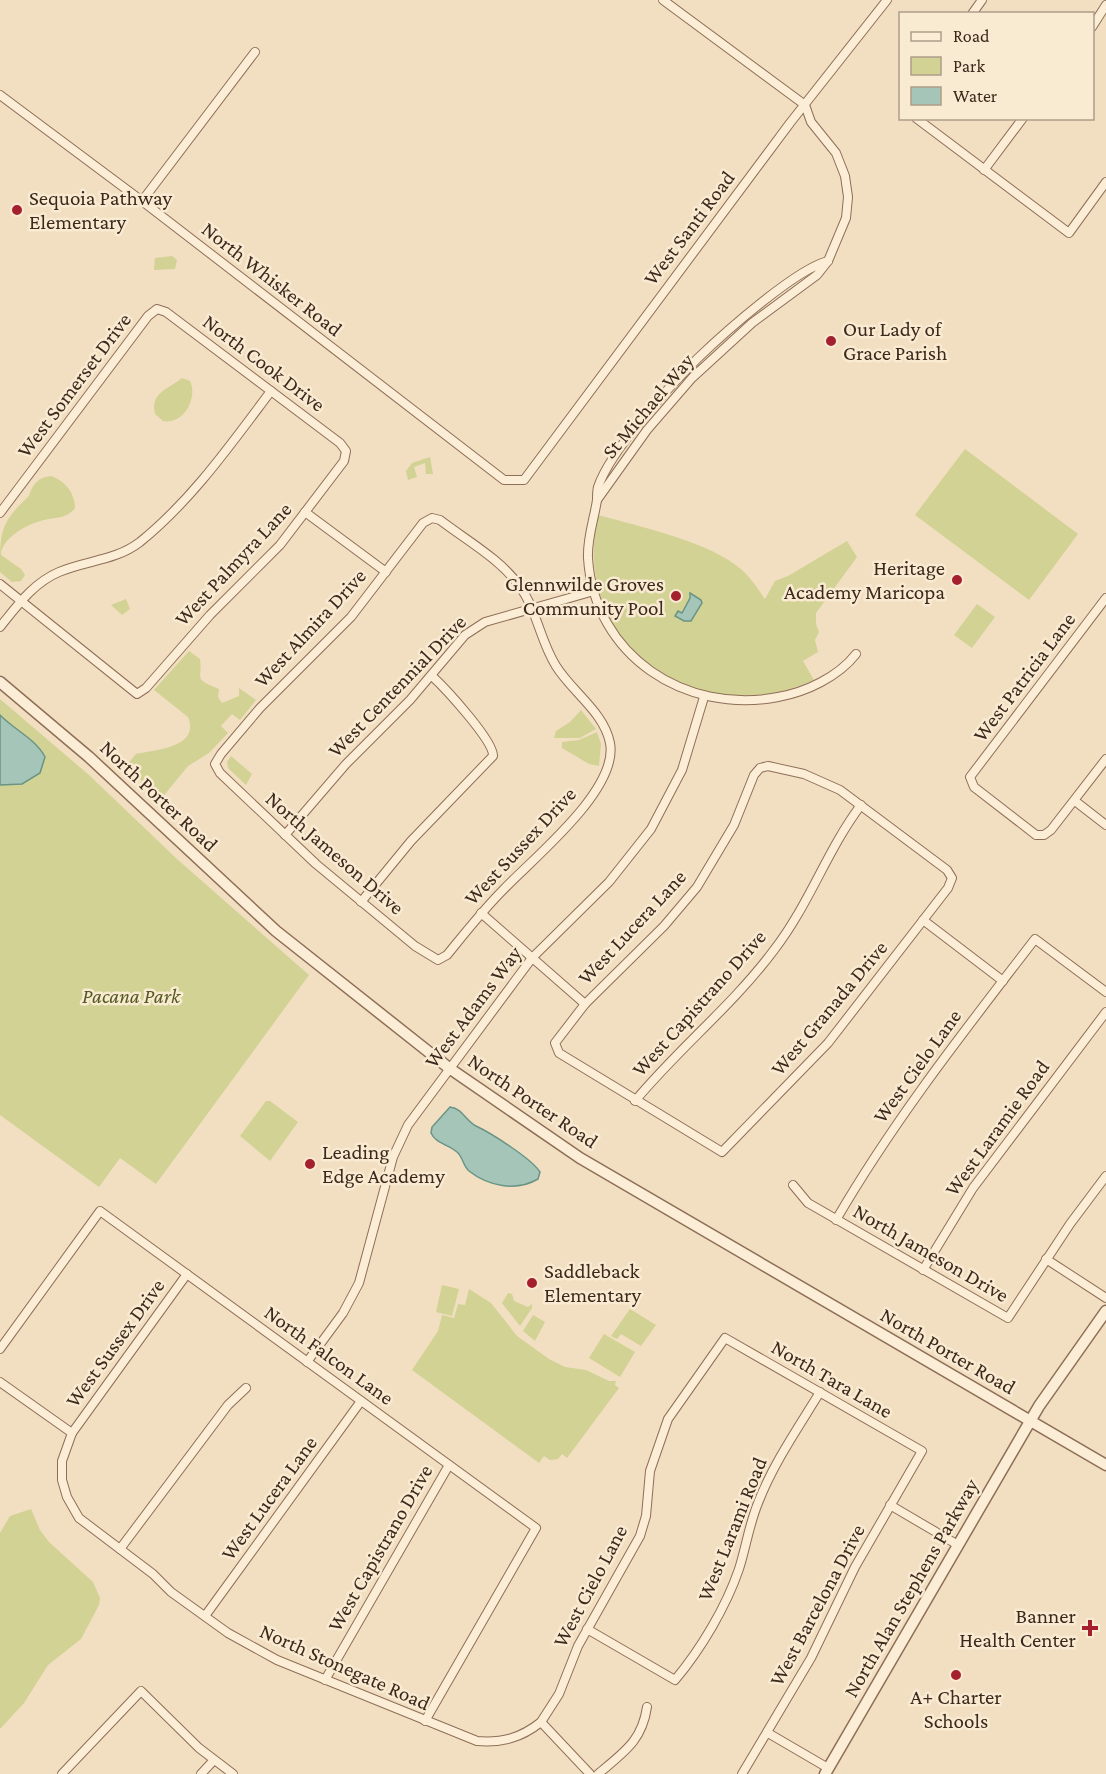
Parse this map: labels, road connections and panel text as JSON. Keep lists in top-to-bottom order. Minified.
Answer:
{"streets":{"street":["West Santi Road","North Whisker Road","North Cook Drive","West Somerset Drive","St Michael Way","West Palmyra Lane","West Almira Drive","West Patricia Lane","West Centennial Drive","North Porter Road","West Sussex Drive","North Jameson Drive","West Lucera Lane","West Capistrano Drive","West Adams Way","West Granada Drive","West Cielo Lane","West Laramie Road","North Falcon Lane","North Tara Lane","West Larami Road","North Alan Stephens Parkway","West Barcelona Drive","North Stonegate Road"]},"crossings":[["West Santi Road","North Whisker Road"],["West Santi Road","St Michael Way"],["North Cook Drive","West Somerset Drive"],["North Cook Drive","West Palmyra Lane"],["St Michael Way","West Centennial Drive"],["West Almira Drive","West Centennial Drive"],["West Almira Drive","West Sussex Drive"],["West Almira Drive","North Jameson Drive"],["West Centennial Drive","West Sussex Drive"],["West Centennial Drive","North Jameson Drive"],["North Porter Road","West Adams Way"],["North Porter Road","North Alan Stephens Parkway"],["West Sussex Drive","North Jameson Drive"],["West Sussex Drive","North Falcon Lane"],["West Sussex Drive","North Stonegate Road"],["North Jameson Drive","West Cielo Lane"],["North Jameson Drive","West Laramie Road"],["West Lucera Lane","West Capistrano Drive"],["West Lucera Lane","West Granada Drive"],["West Lucera Lane","North Falcon Lane"],["West Lucera Lane","North Stonegate Road"],["West Capistrano Drive","West Granada Drive"],["West Capistrano Drive","North Falcon Lane"],["West Capistrano Drive","North Stonegate Road"],["West Adams Way","North Falcon Lane"],["West Cielo Lane","North Tara Lane"],["West Cielo Lane","West Larami Road"],["West Cielo Lane","North Stonegate Road"],["North Falcon Lane","North Stonegate Road"],["North Tara Lane","West Larami Road"],["North Tara Lane","West Barcelona Drive"]],"parks":["Pacana Park"],"places":{"other":["Sequoia Pathway Elementary","Our Lady of Grace Parish","Heritage Academy Maricopa","Glennwilde Groves Community Pool","Leading Edge Academy","Saddleback Elementary","A+ Charter Schools"],"health":["Banner Health Center"]},"legend":["Road","Park","Water"]}
